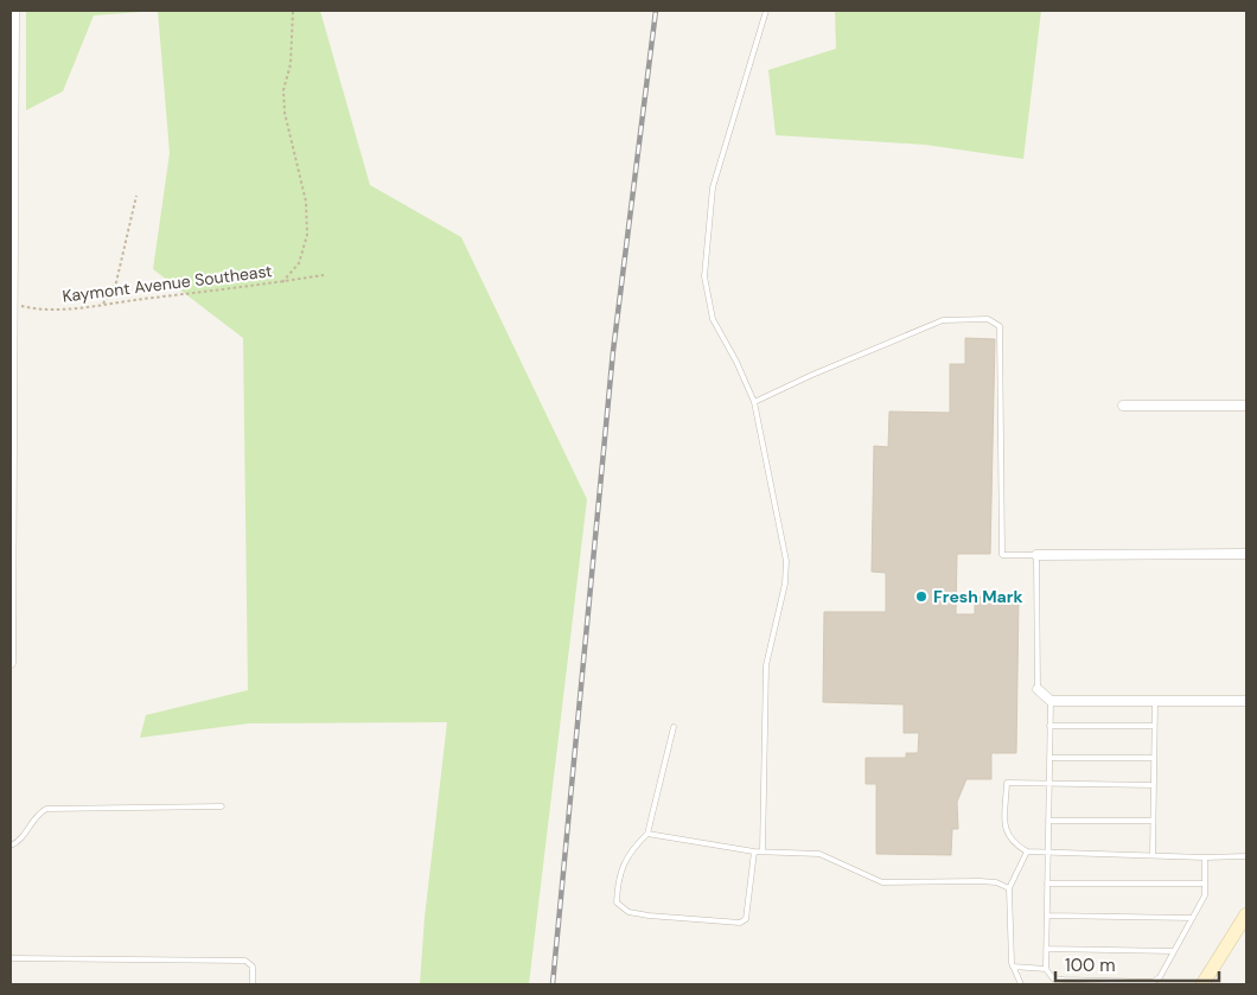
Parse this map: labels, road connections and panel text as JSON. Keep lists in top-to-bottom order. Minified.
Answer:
{"streets":{"path":["Kaymont Avenue Southeast"]},"places":["Fresh Mark"],"scale_bar":"100 m"}
